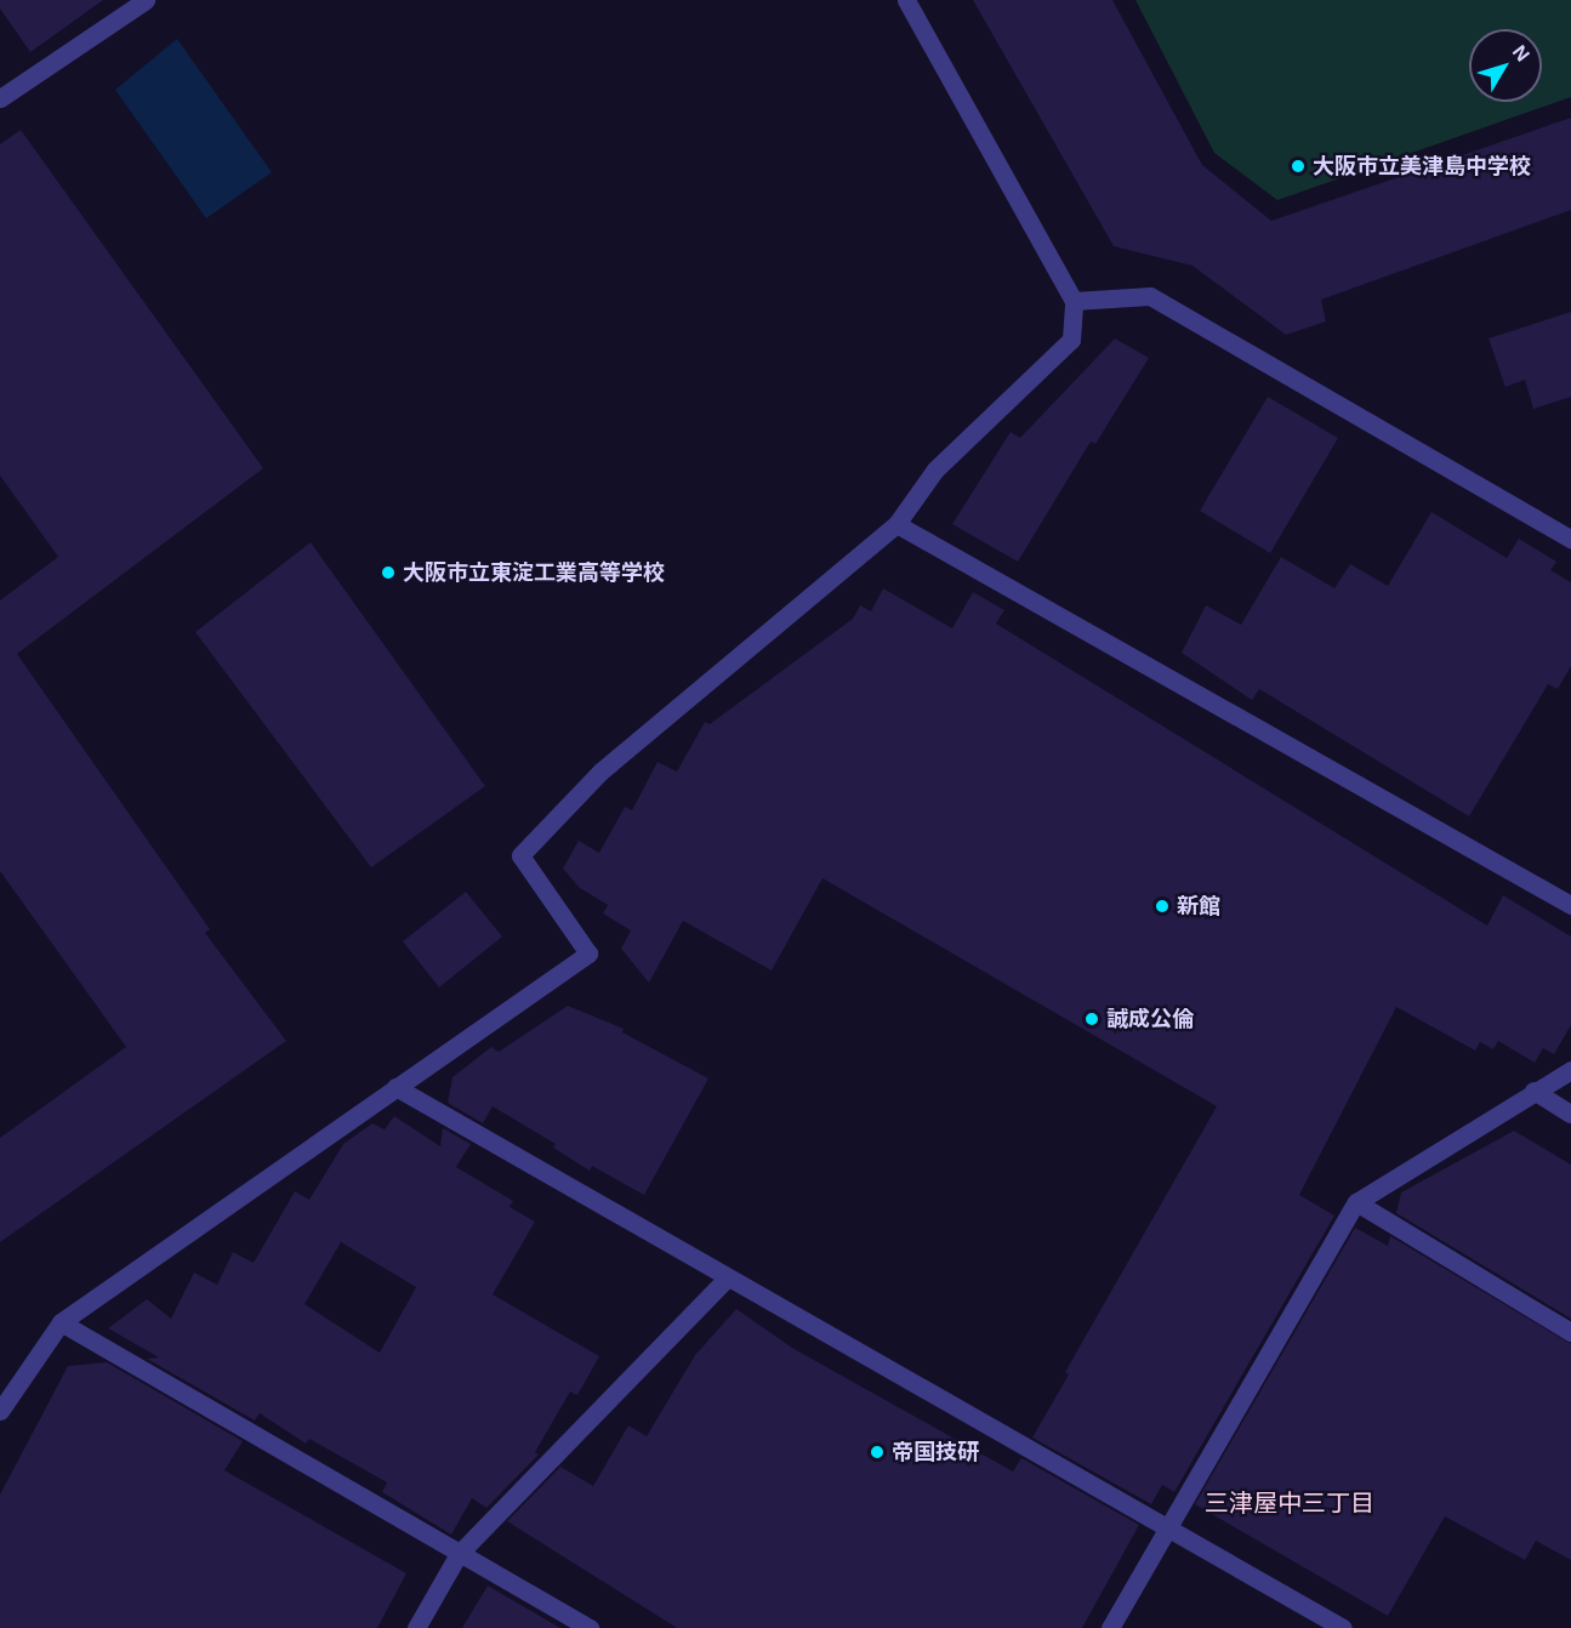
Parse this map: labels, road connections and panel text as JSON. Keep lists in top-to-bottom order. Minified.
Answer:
{"districts":["三津屋中三丁目"],"places":["大阪市立美津島中学校","大阪市立東淀工業高等学校","新館","誠成公倫","帝国技研"],"north":"top right"}
